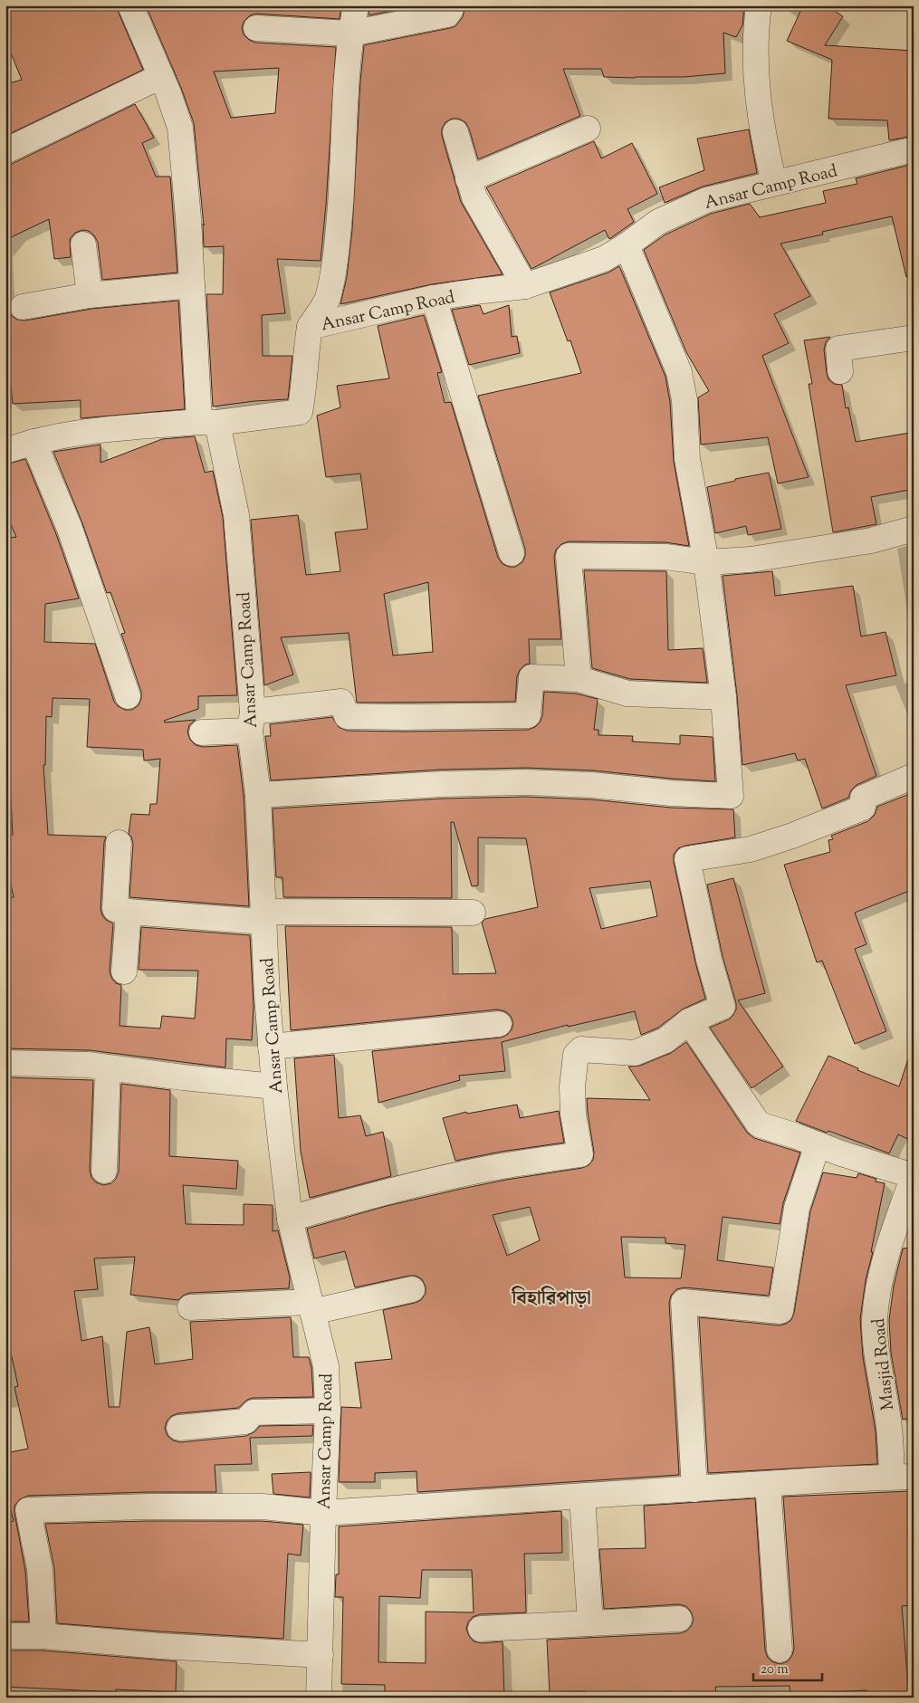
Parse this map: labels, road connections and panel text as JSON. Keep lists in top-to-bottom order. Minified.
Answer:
{"streets":{"street":["Ansar Camp Road","Masjid Road"]},"districts":["বিহারিপাড়া"],"scale_bar":"20 m"}
